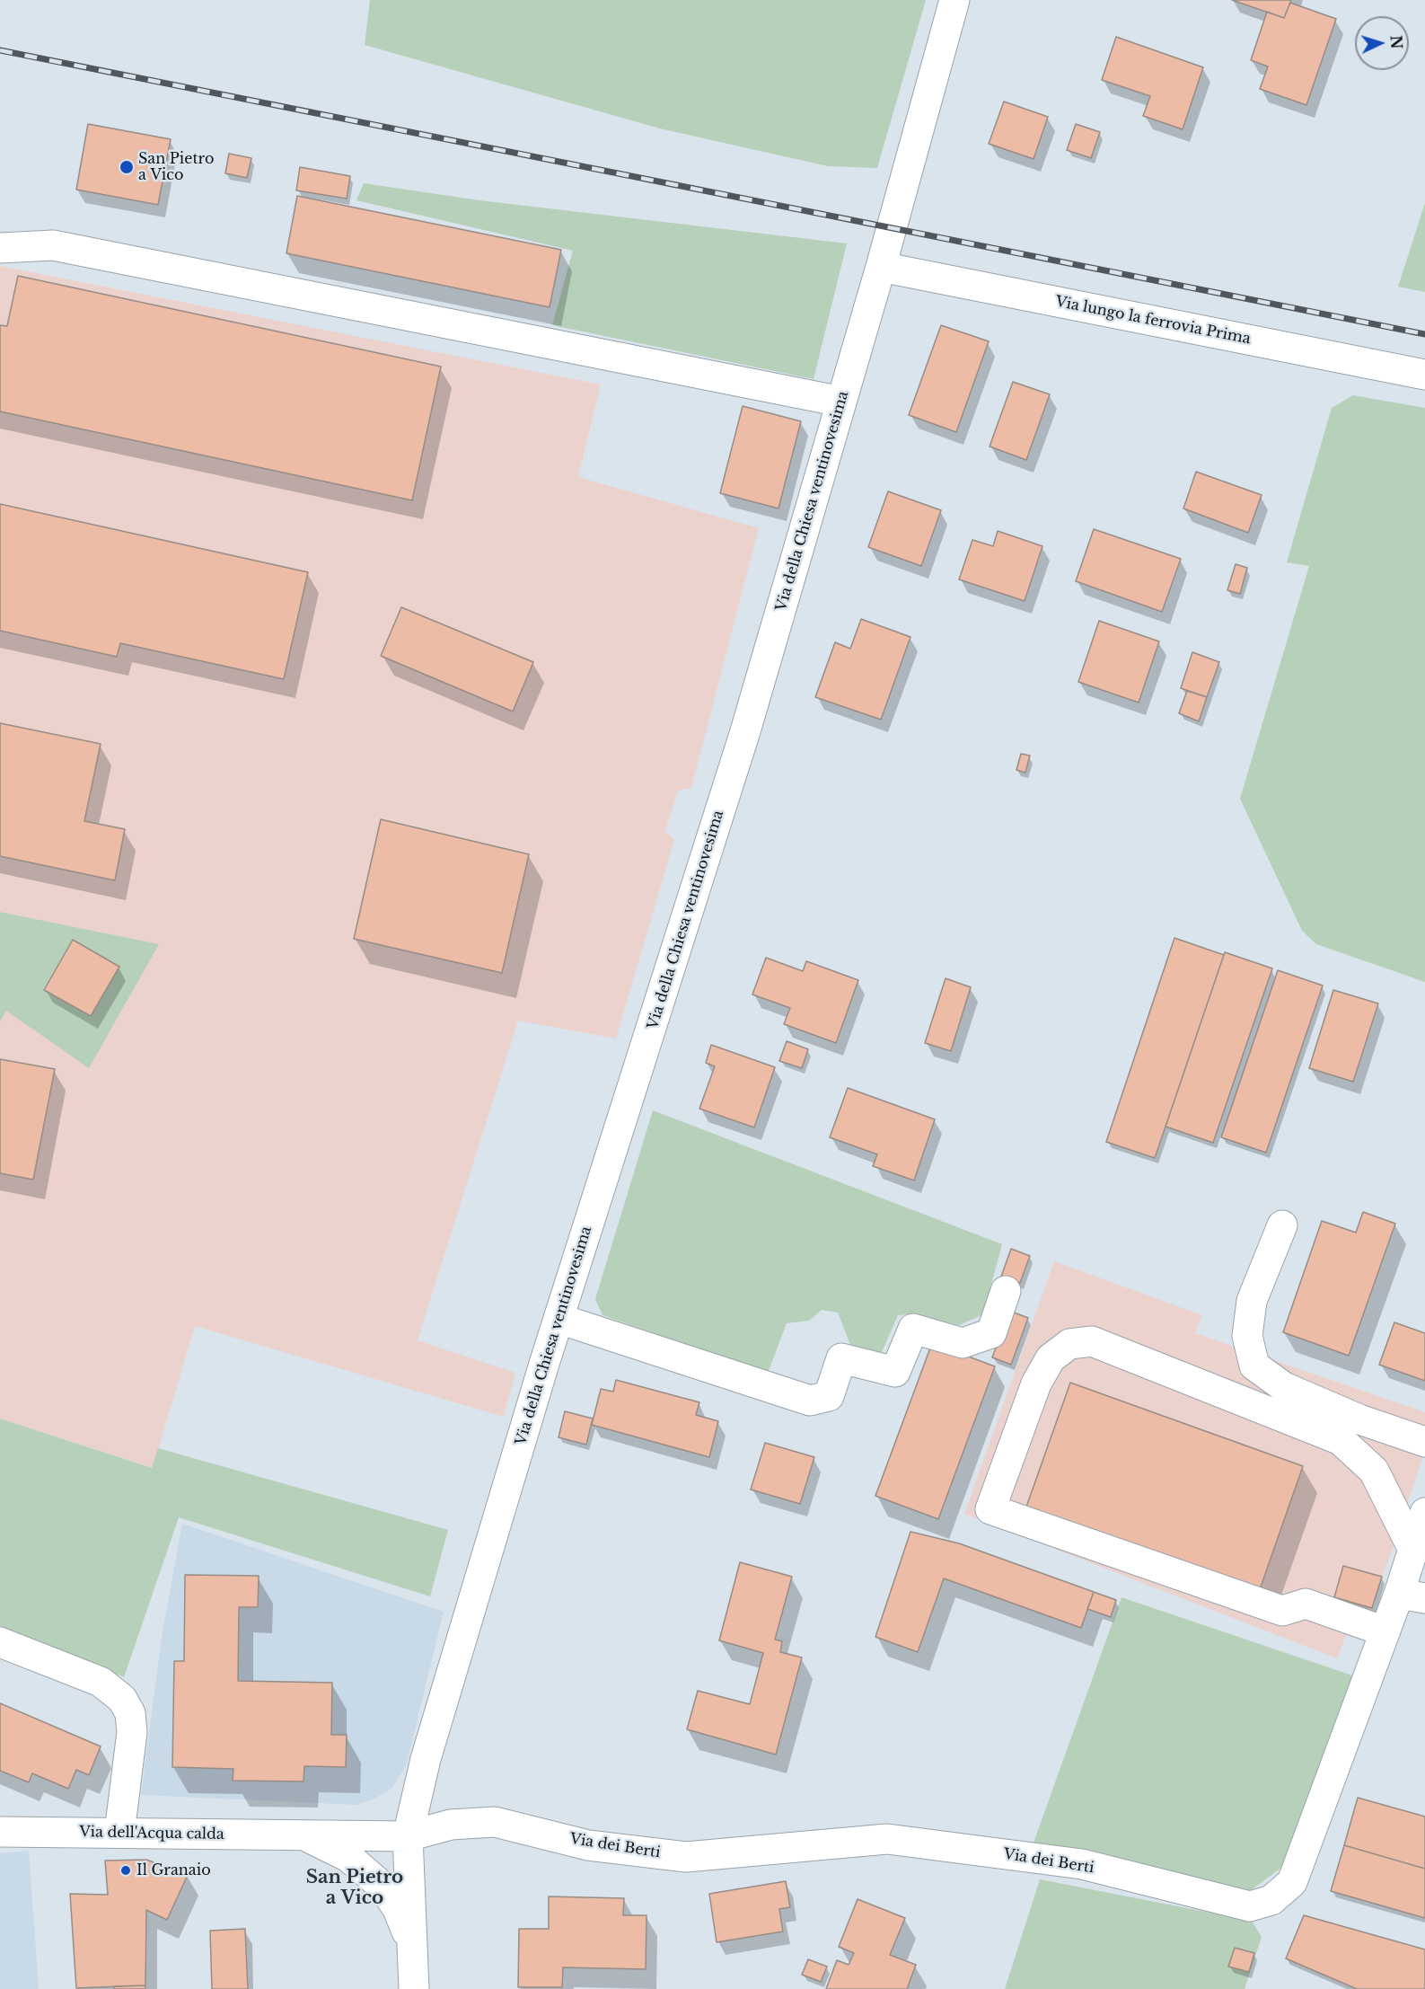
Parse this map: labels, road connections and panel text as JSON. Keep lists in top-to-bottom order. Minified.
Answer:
{"streets":{"street":["Via lungo la ferrovia Prima","Via della Chiesa ventinovesima","Via dell'Acqua calda","Via dei Berti"]},"crossings":[["Via lungo la ferrovia Prima","Via della Chiesa ventinovesima"],["Via della Chiesa ventinovesima","Via dell'Acqua calda"],["Via della Chiesa ventinovesima","Via dei Berti"],["Via dell'Acqua calda","Via dei Berti"]],"districts":["San Pietro a Vico"],"places":["San Pietro a Vico","Il Granaio"],"north":"right"}
